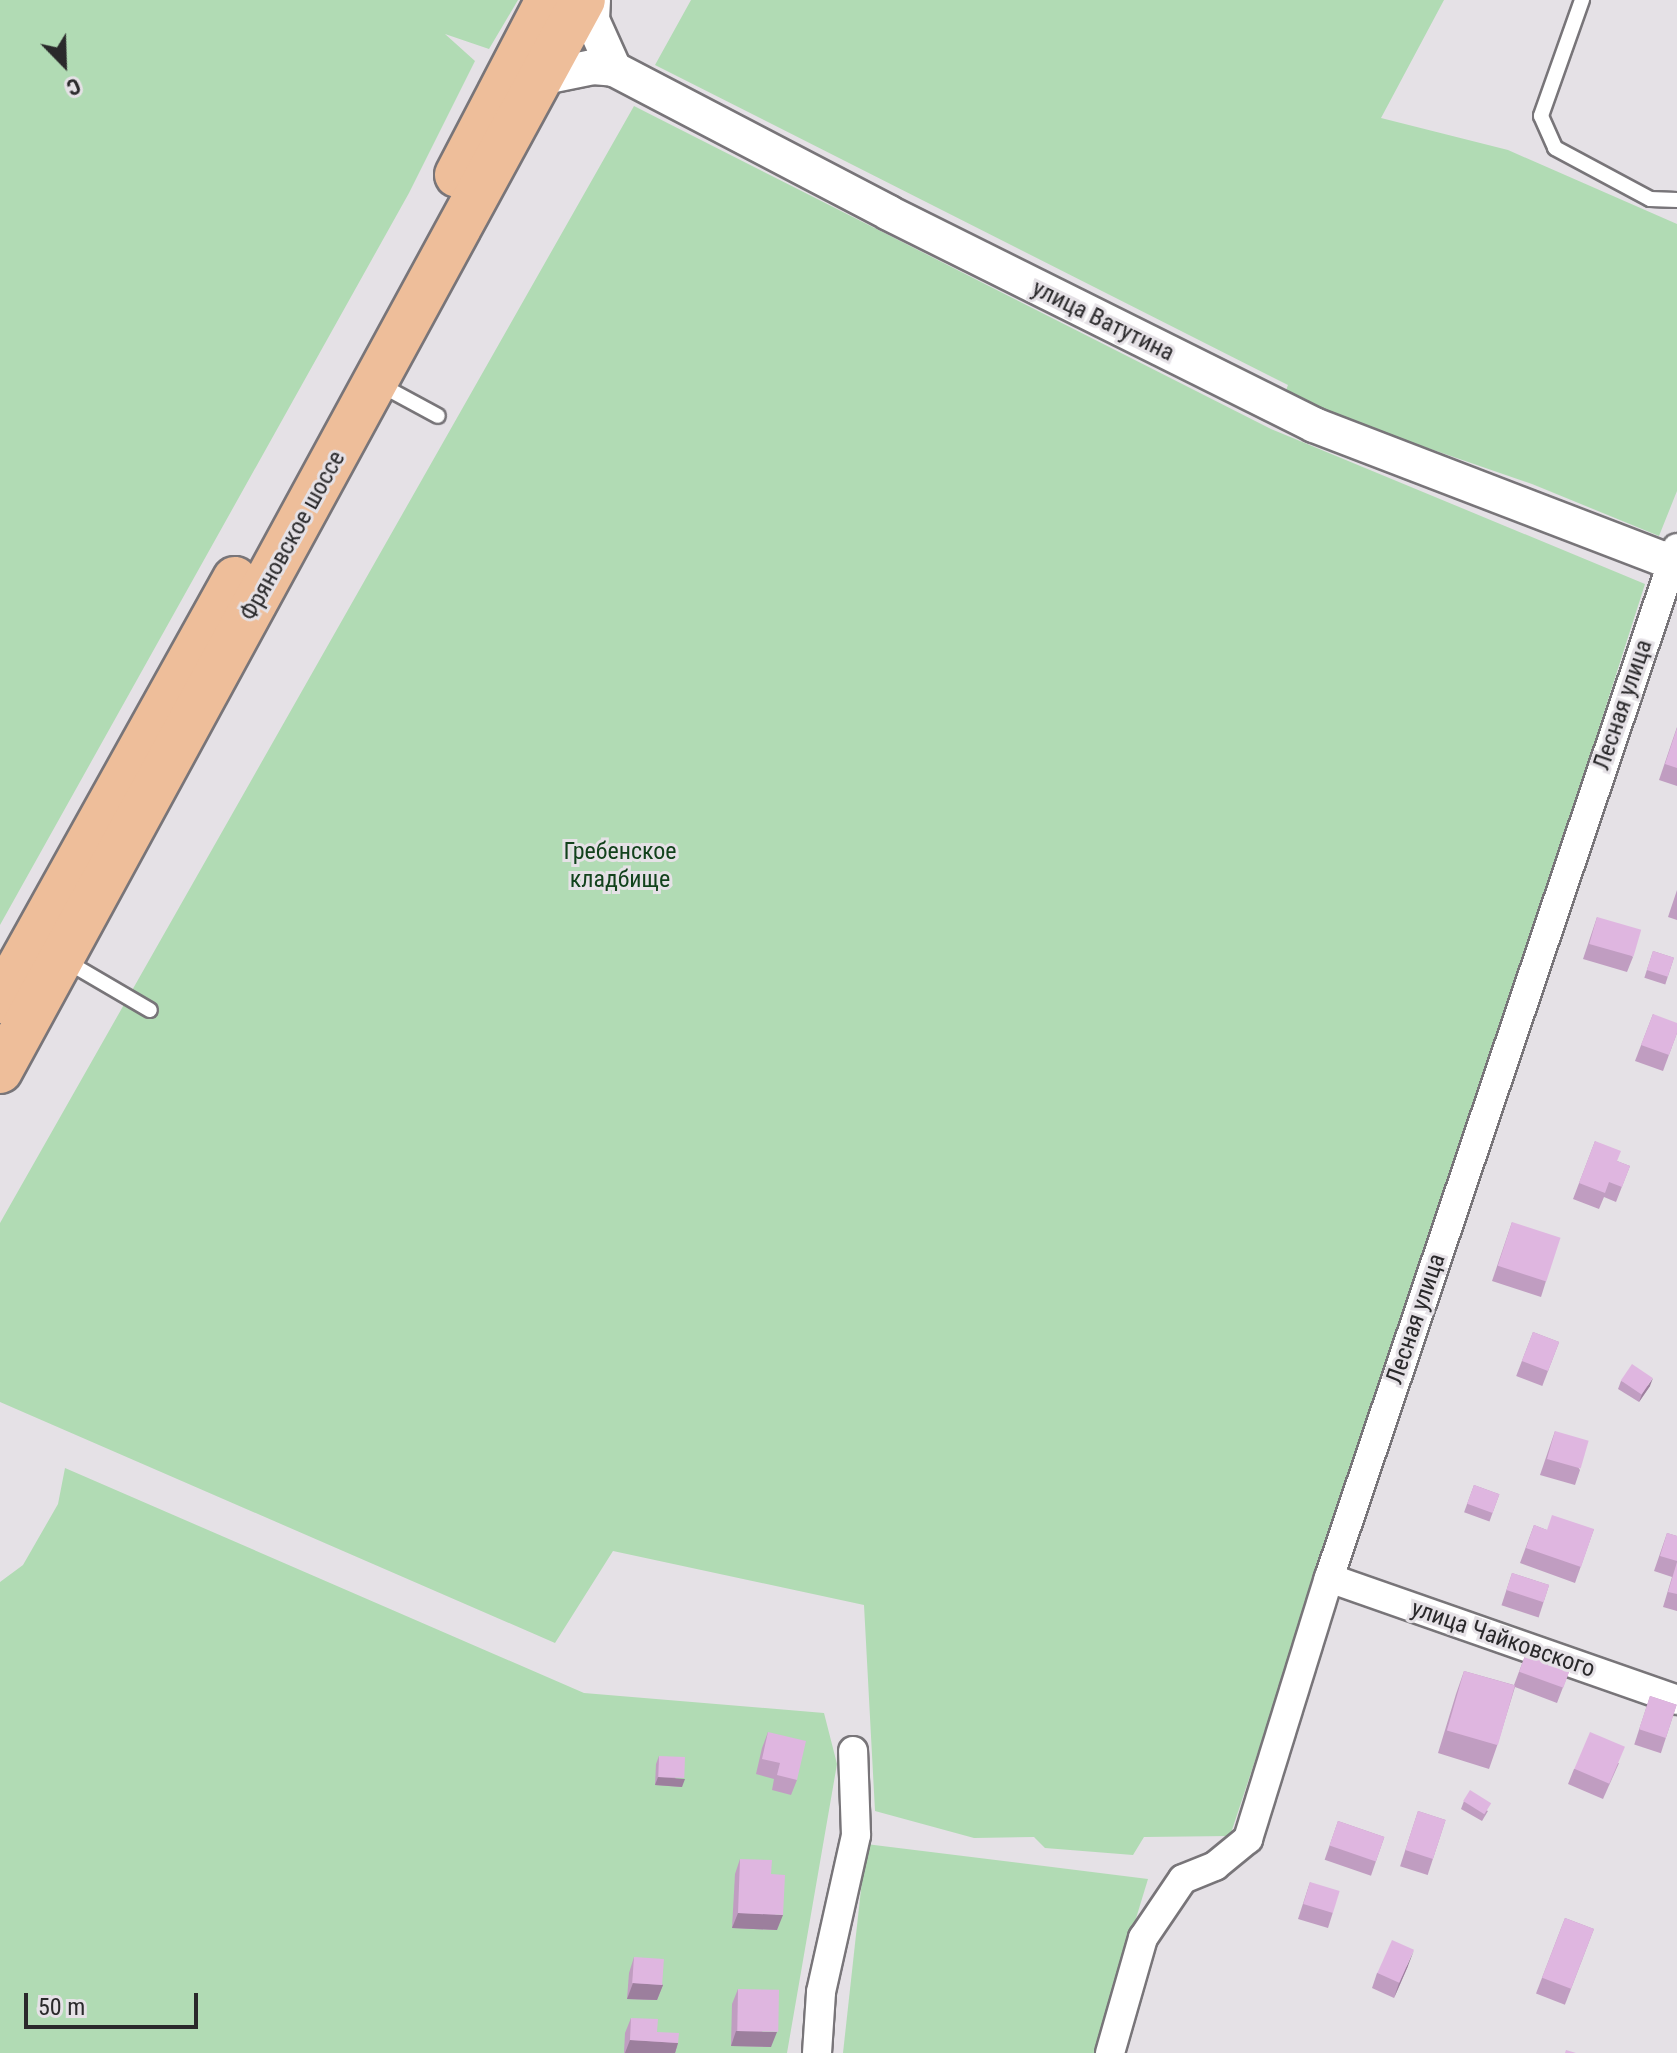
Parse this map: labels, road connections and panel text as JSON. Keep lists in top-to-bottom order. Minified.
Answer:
{"streets":{"main road":["Фряновское шоссе"],"street":["улица Ватутина","Лесная улица","улица Чайковского"]},"crossings":[["улица Ватутина","Лесная улица"],["Лесная улица","улица Чайковского"]],"parks":["Гребенское кладбище"],"scale_bar":"50 m","north":"bottom right"}
